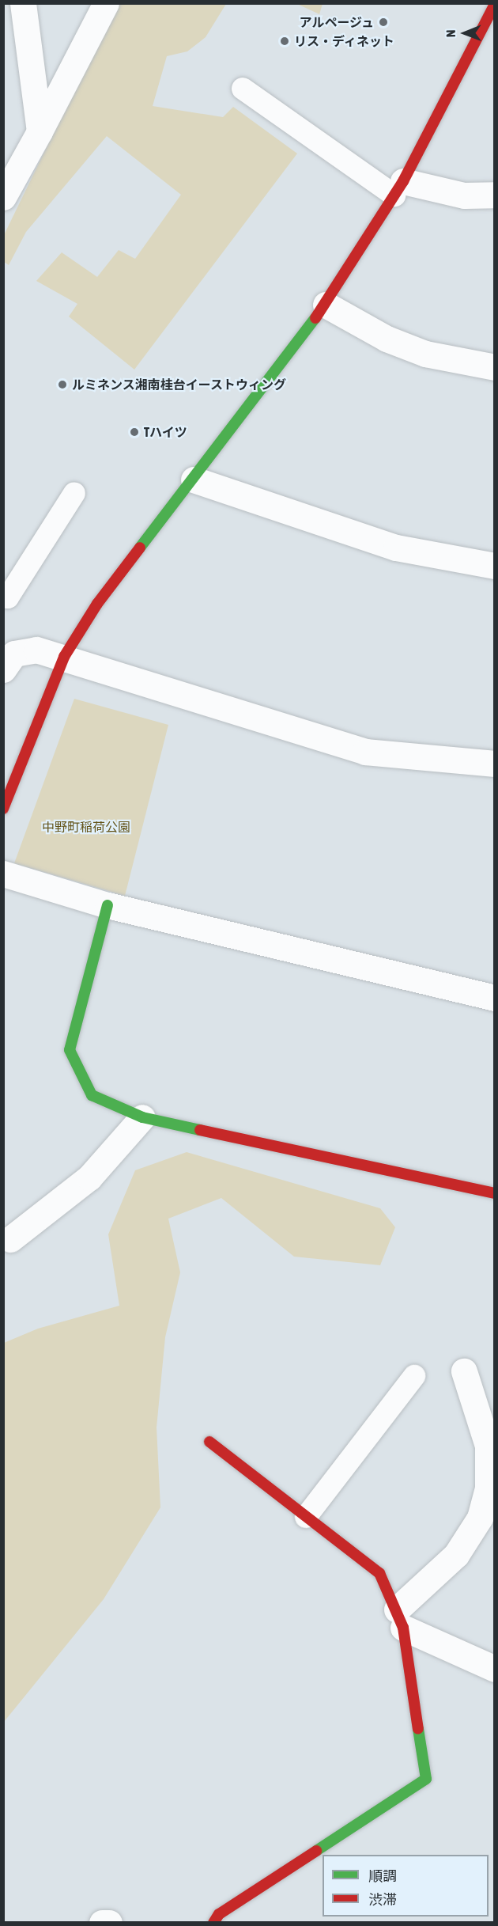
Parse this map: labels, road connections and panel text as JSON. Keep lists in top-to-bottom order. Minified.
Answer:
{"parks":["中野町稲荷公園"],"places":["アルページュ","リス・ディネット","ルミネンス湘南桂台イーストウィング","Tハイツ"],"legend":["順調","渋滞"],"north":"left"}
